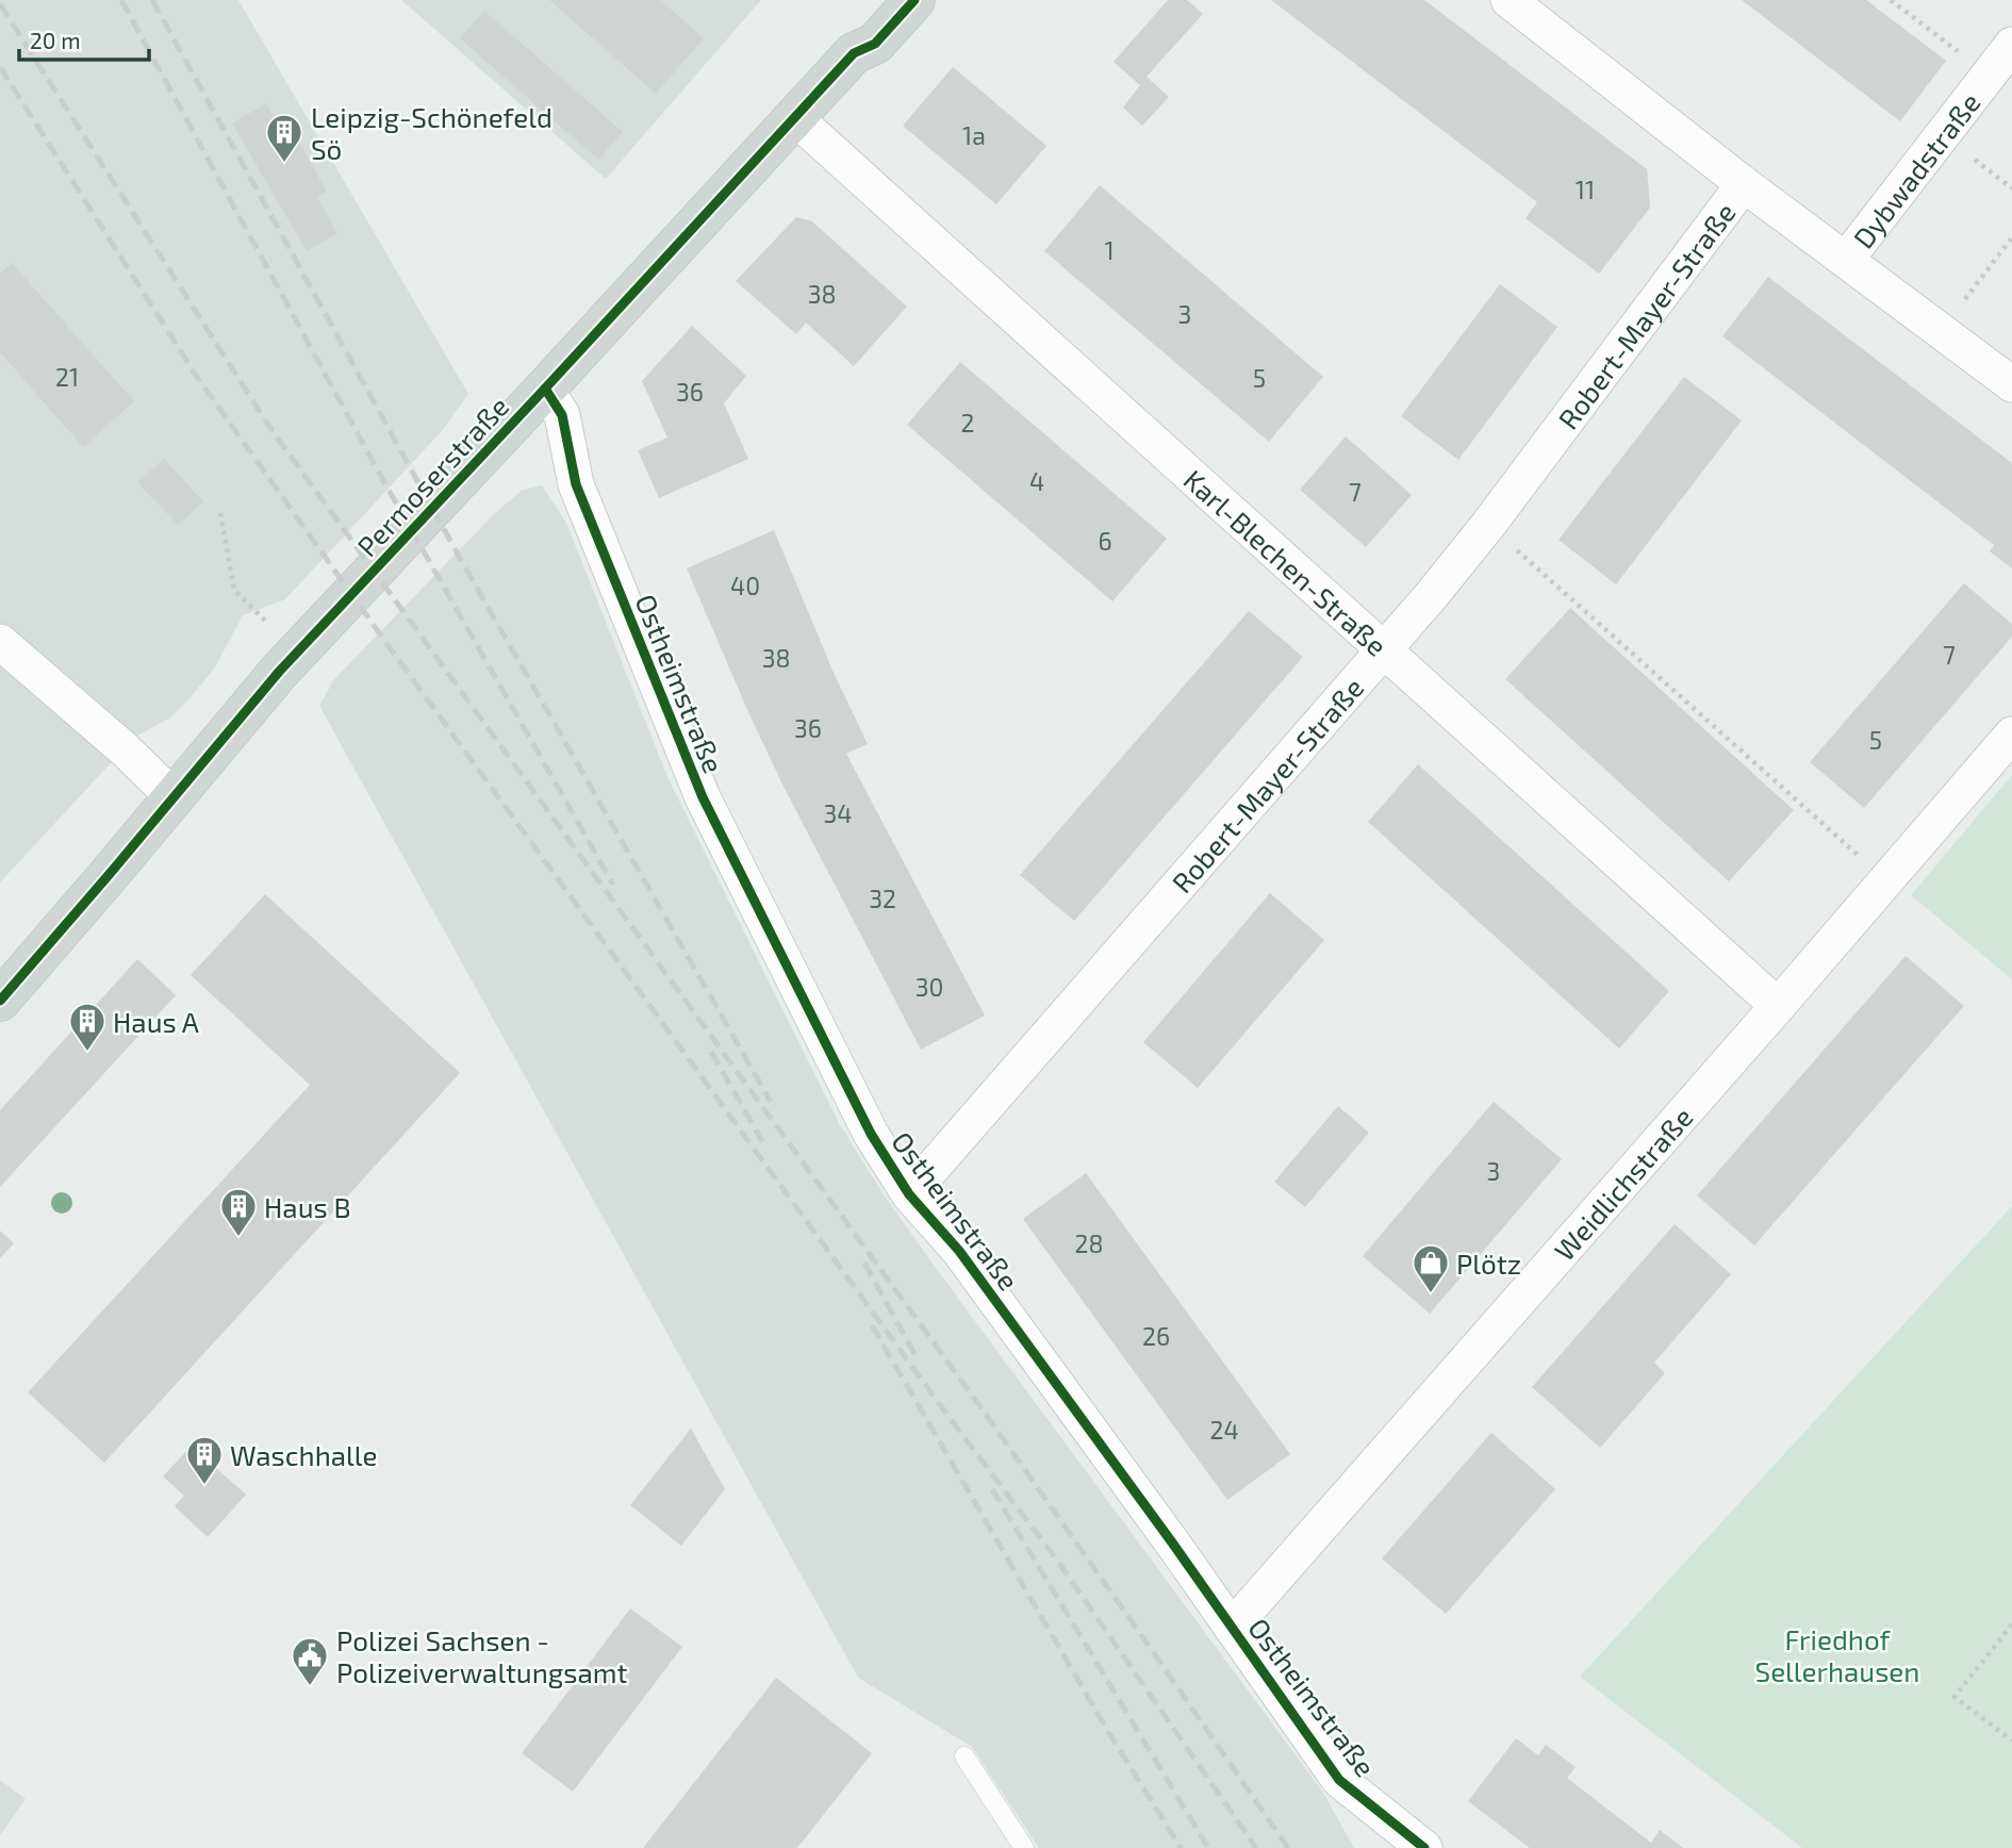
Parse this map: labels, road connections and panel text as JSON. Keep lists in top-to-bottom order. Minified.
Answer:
{"streets":{"main road":["Permoserstraße"],"street":["Dybwadstraße","Robert-Mayer-Straße","Karl-Blechen-Straße","Ostheimstraße","Weidlichstraße"]},"crossings":[["Robert-Mayer-Straße","Karl-Blechen-Straße"],["Robert-Mayer-Straße","Ostheimstraße"],["Permoserstraße","Karl-Blechen-Straße"],["Permoserstraße","Ostheimstraße"],["Karl-Blechen-Straße","Weidlichstraße"],["Ostheimstraße","Weidlichstraße"]],"parks":["Friedhof Sellerhausen"],"places":{"building":["Leipzig-Schönefeld Sö","Haus A","Haus B","Waschhalle"],"shop":["Plötz"],"public building":["Polizei Sachsen - Polizeiverwaltungsamt"]},"house_numbers":["1a","11","1","38","3","21","5","36","2","4","7","6","40","7","38","36","5","34","32","30","3","28","26","24"],"scale_bar":"20 m"}
